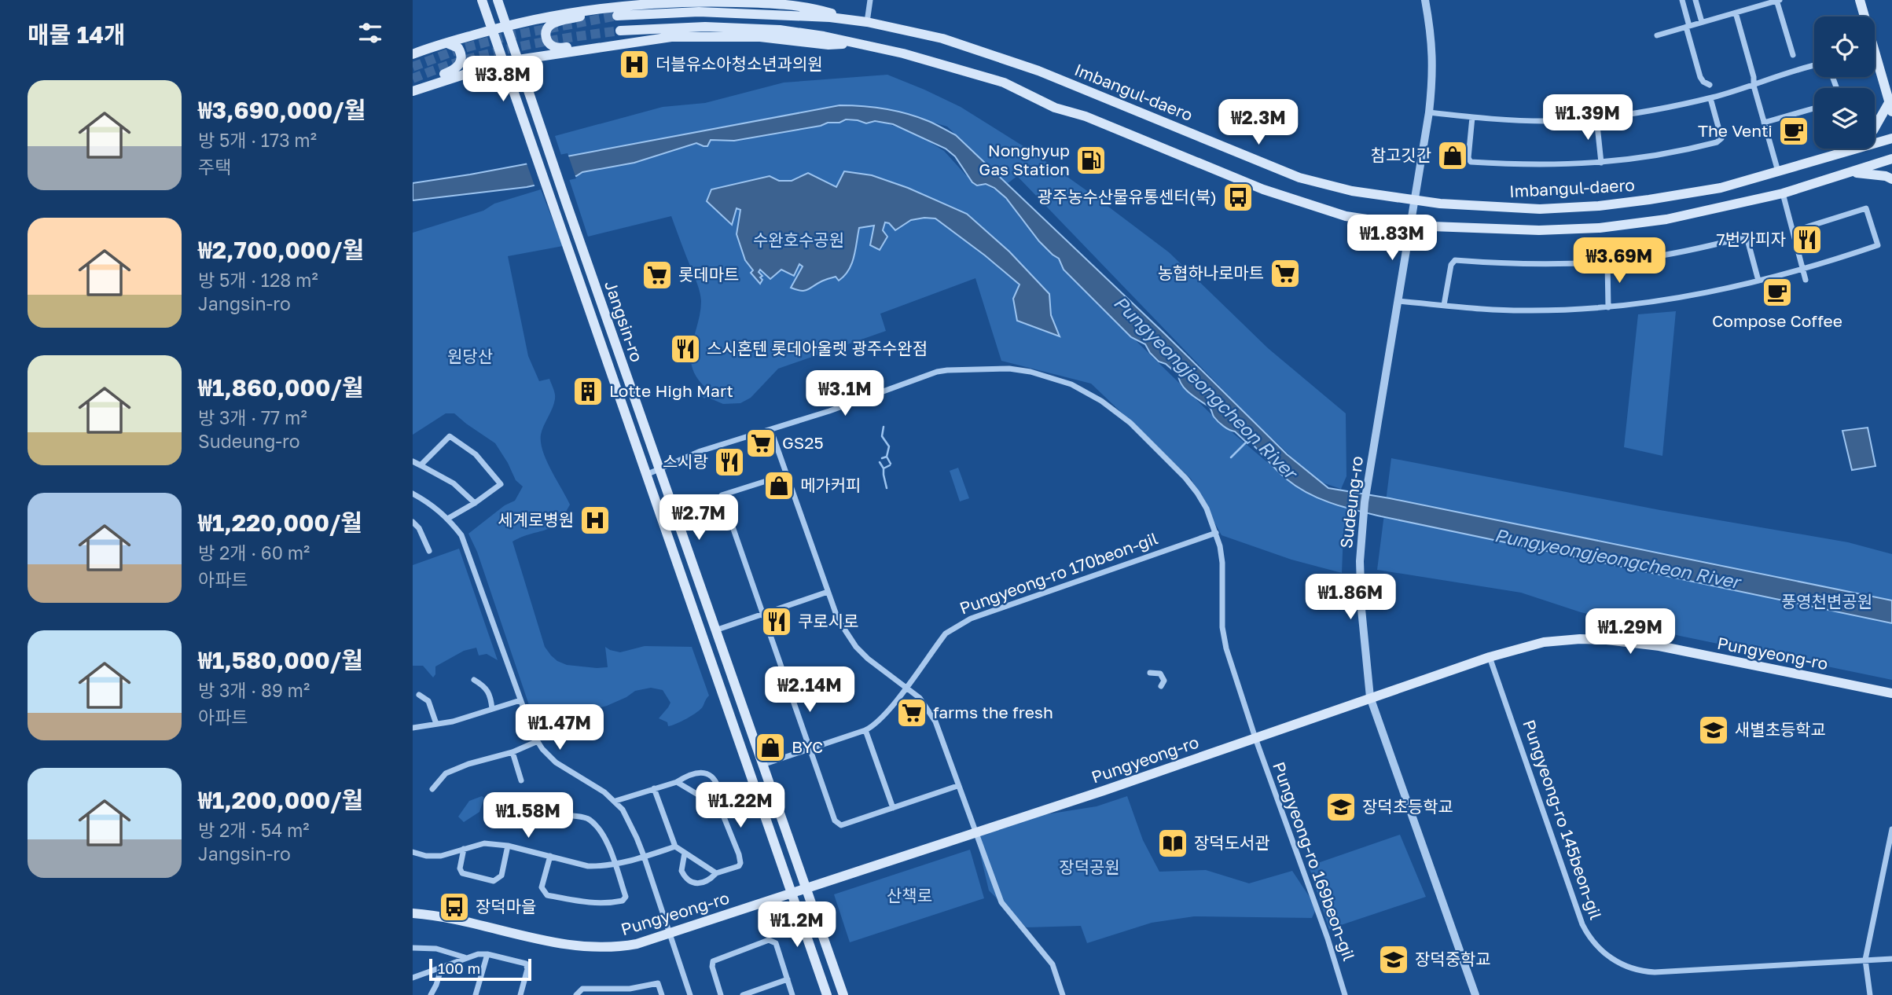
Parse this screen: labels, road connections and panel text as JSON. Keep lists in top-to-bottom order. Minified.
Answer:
{"streets":{"main road":["Imbangul-daero","Jangsin-ro","Pungyeong-ro"],"street":["Sudeung-ro","Pungyeong-ro 170beon-gil","Pungyeong-ro 145beon-gil","Pungyeong-ro 169beon-gil"]},"crossings":[["Imbangul-daero","Sudeung-ro"],["Jangsin-ro","Pungyeong-ro"],["Sudeung-ro","Pungyeong-ro"],["Pungyeong-ro","Pungyeong-ro 145beon-gil"],["Pungyeong-ro","Pungyeong-ro 169beon-gil"]],"water":["Pungyeongjeongcheon River"],"parks":["수완호수공원","원당산","풍영천변공원","장덕공원","산책로"],"places":{"hospital":["더블유소아청소년과의원","세계로병원"],"cafe":["The Venti","Compose Coffee"],"shop":["참고깃간","메가커피","BYC"],"fuel station":["Nonghyup Gas Station"],"bus stop":["광주농수산물유통센터(북)","장덕마을"],"restaurant":["7번가피자","스시혼텐 롯데아울렛 광주수완점","스시랑","쿠로시로"],"supermarket":["농협하나로마트","롯데마트","GS25","farms the fresh"],"building":["Lotte High Mart"],"school or university":["새별초등학교","장덕초등학교","장덕중학교"],"library":["장덕도서관"]},"scale_bar":"100 m","page":{"heading":"매물 14개","price":["₩3.8M","₩1.39M","₩2.3M","₩1.83M","₩3.69M","₩3.1M","₩2.7M","₩1.86M","₩1.29M","₩2.14M","₩1.47M","₩1.22M","₩1.58M","₩1.2M"],"list":[{"name":"₩3,690,000/월","note":"방 5개 · 173 m² · 주택"},{"name":"₩2,700,000/월","note":"방 5개 · 128 m² · Jangsin-ro"},{"name":"₩1,860,000/월","note":"방 3개 · 77 m² · Sudeung-ro"},{"name":"₩1,220,000/월","note":"방 2개 · 60 m² · 아파트"},{"name":"₩1,580,000/월","note":"방 3개 · 89 m² · 아파트"},{"name":"₩1,200,000/월","note":"방 2개 · 54 m² · Jangsin-ro"}],"scale":"100 m"}}
